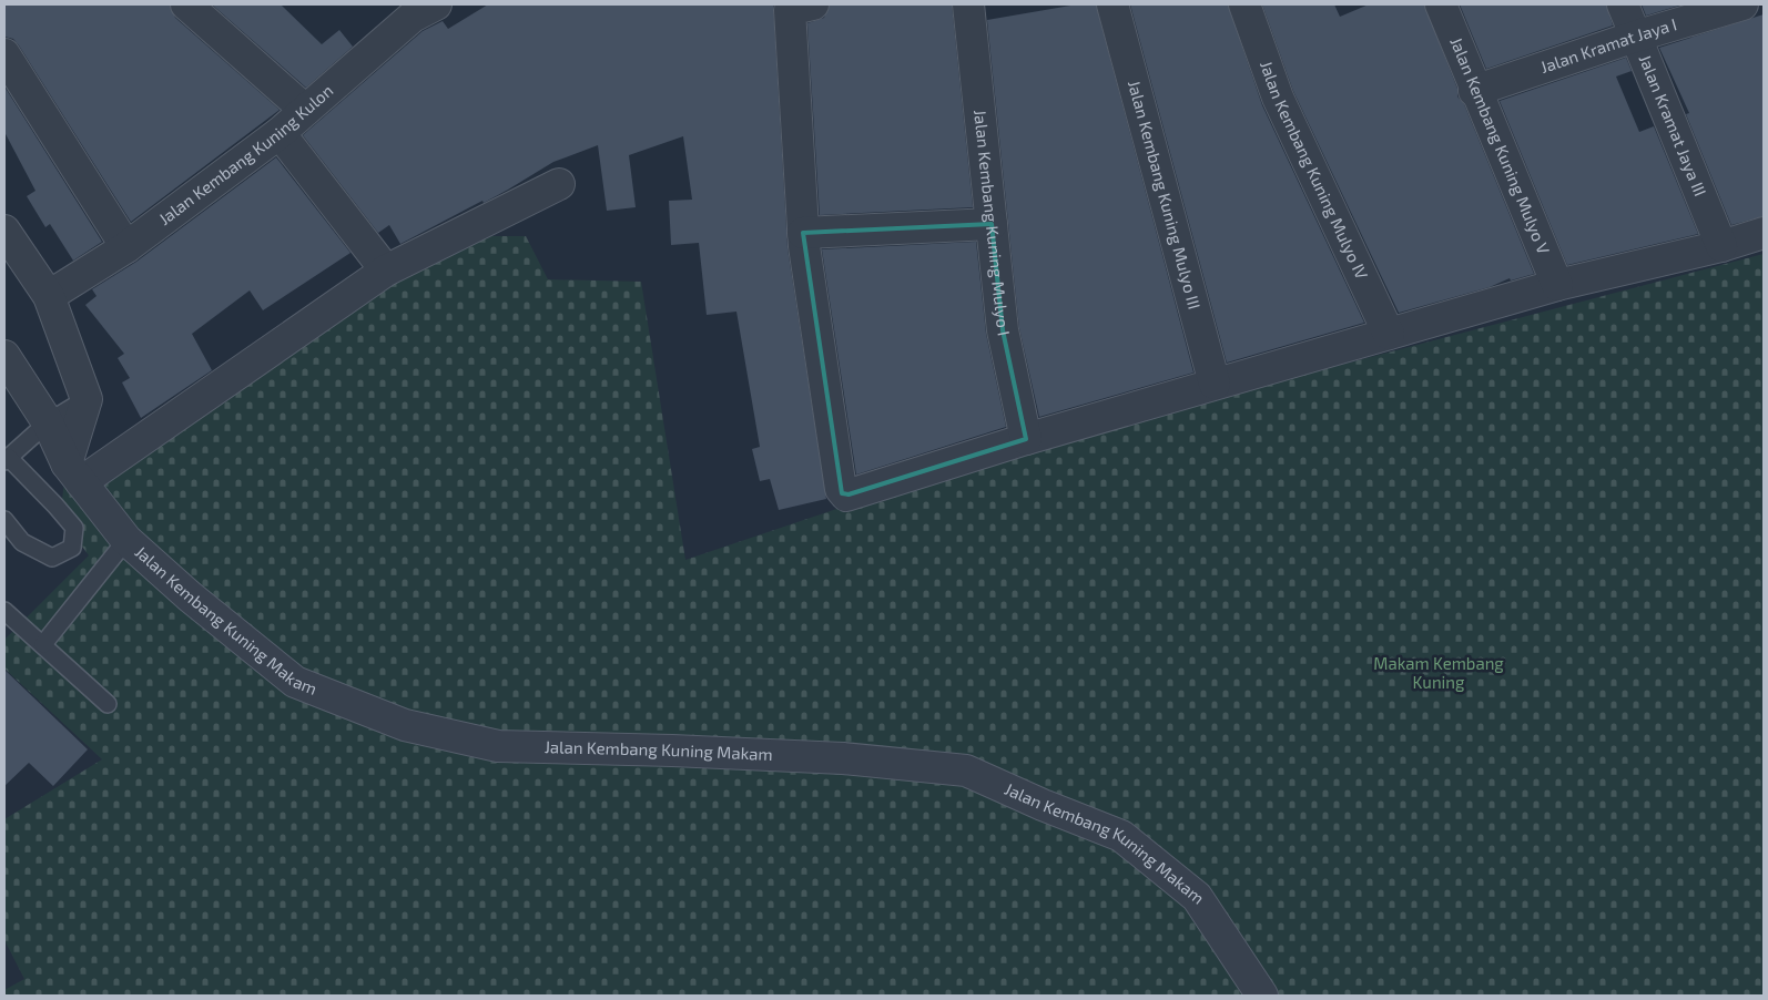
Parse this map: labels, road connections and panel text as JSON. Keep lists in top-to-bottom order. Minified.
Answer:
{"streets":{"street":["Jalan Kramat Jaya I","Jalan Kramat Jaya III","Jalan Kembang Kuning Mulyo V","Jalan Kembang Kuning Kulon","Jalan Kembang Kuning Mulyo IV","Jalan Kembang Kuning Mulyo III","Jalan Kembang Kuning Mulyo I","Jalan Kembang Kuning Makam"]},"crossings":[["Jalan Kramat Jaya I","Jalan Kramat Jaya III"],["Jalan Kramat Jaya I","Jalan Kembang Kuning Mulyo V"]],"parks":["Makam Kembang Kuning"]}
